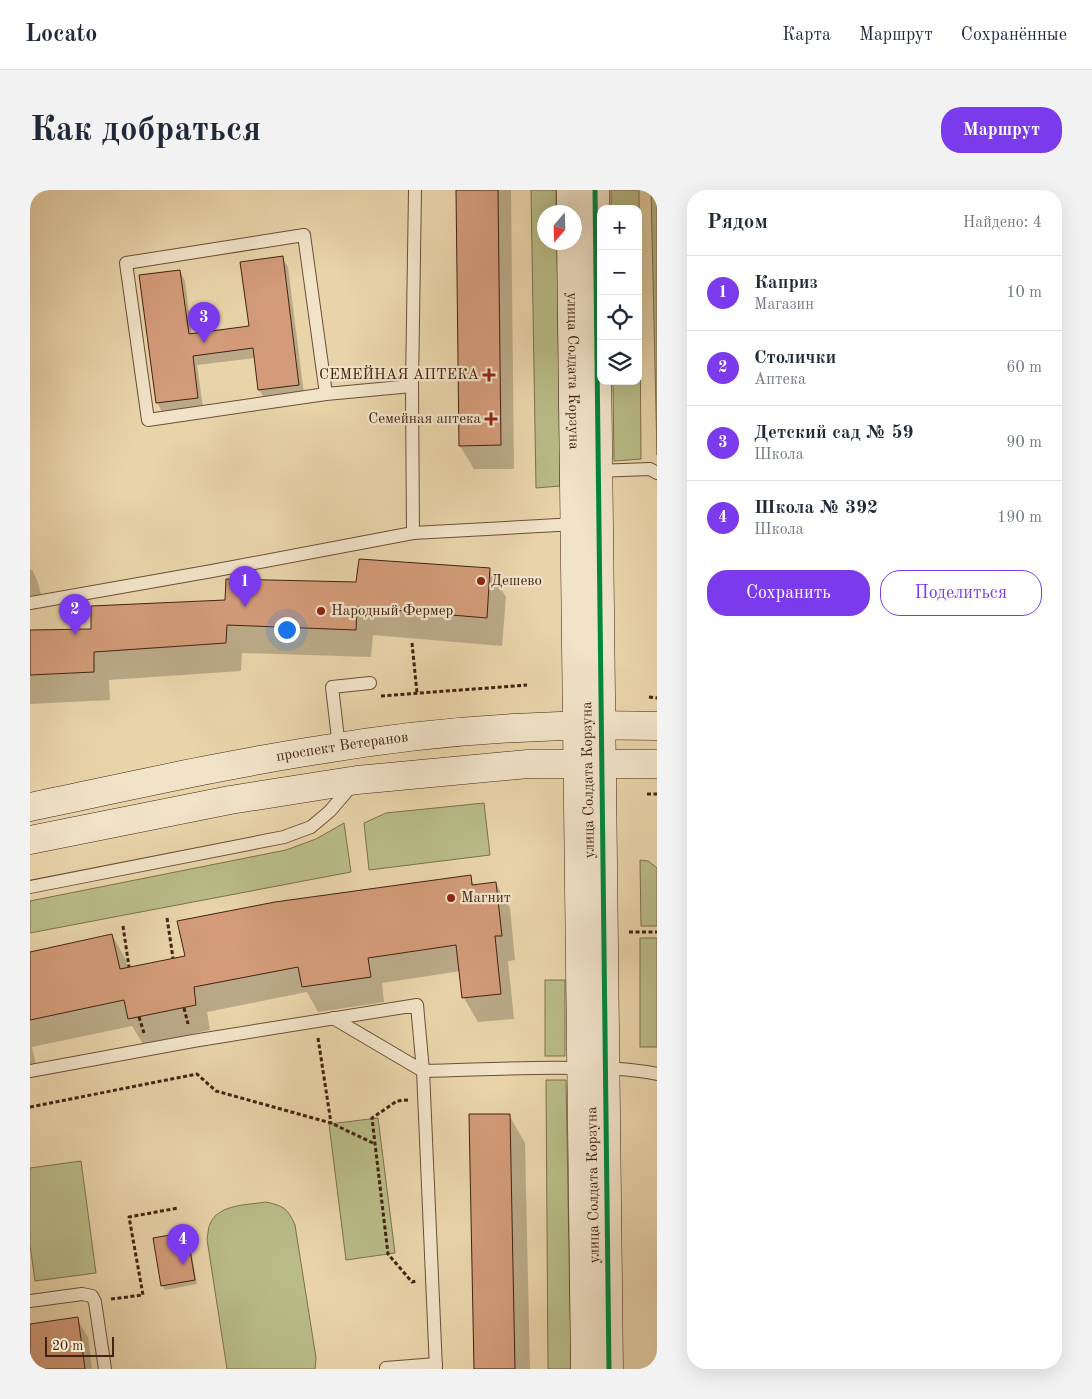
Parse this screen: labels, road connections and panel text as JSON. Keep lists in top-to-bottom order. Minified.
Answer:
{"streets":{"street":["улица Солдата Корзуна","проспект Ветеранов"]},"crossings":[["улица Солдата Корзуна","проспект Ветеранов"]],"places":{"health":["СЕМЕЙНАЯ АПТЕКА","Семейная аптека"],"other":["Дешево","Народный Фермер","Магнит"]},"scale_bar":"20 m","north":"bottom","page":{"header":"Locato","nav":["Карта","Маршрут","Сохранённые"],"buttons":["Маршрут",["Сохранить","Поделиться"]],"title":"Как добраться","heading":["Рядом","Найдено: 4"],"map_buttons":["+","−"],"list":[{"mark":"1","name":"Каприз","note":"Магазин","value":"10 m"},{"mark":"2","name":"Столички","note":"Аптека","value":"60 m"},{"mark":"3","name":"Детский сад № 59","note":"Школа","value":"90 m"},{"mark":"4","name":"Школа № 392","note":"Школа","value":"190 m"}],"pins":["3","1","2","4"],"scale":"20 m"}}
